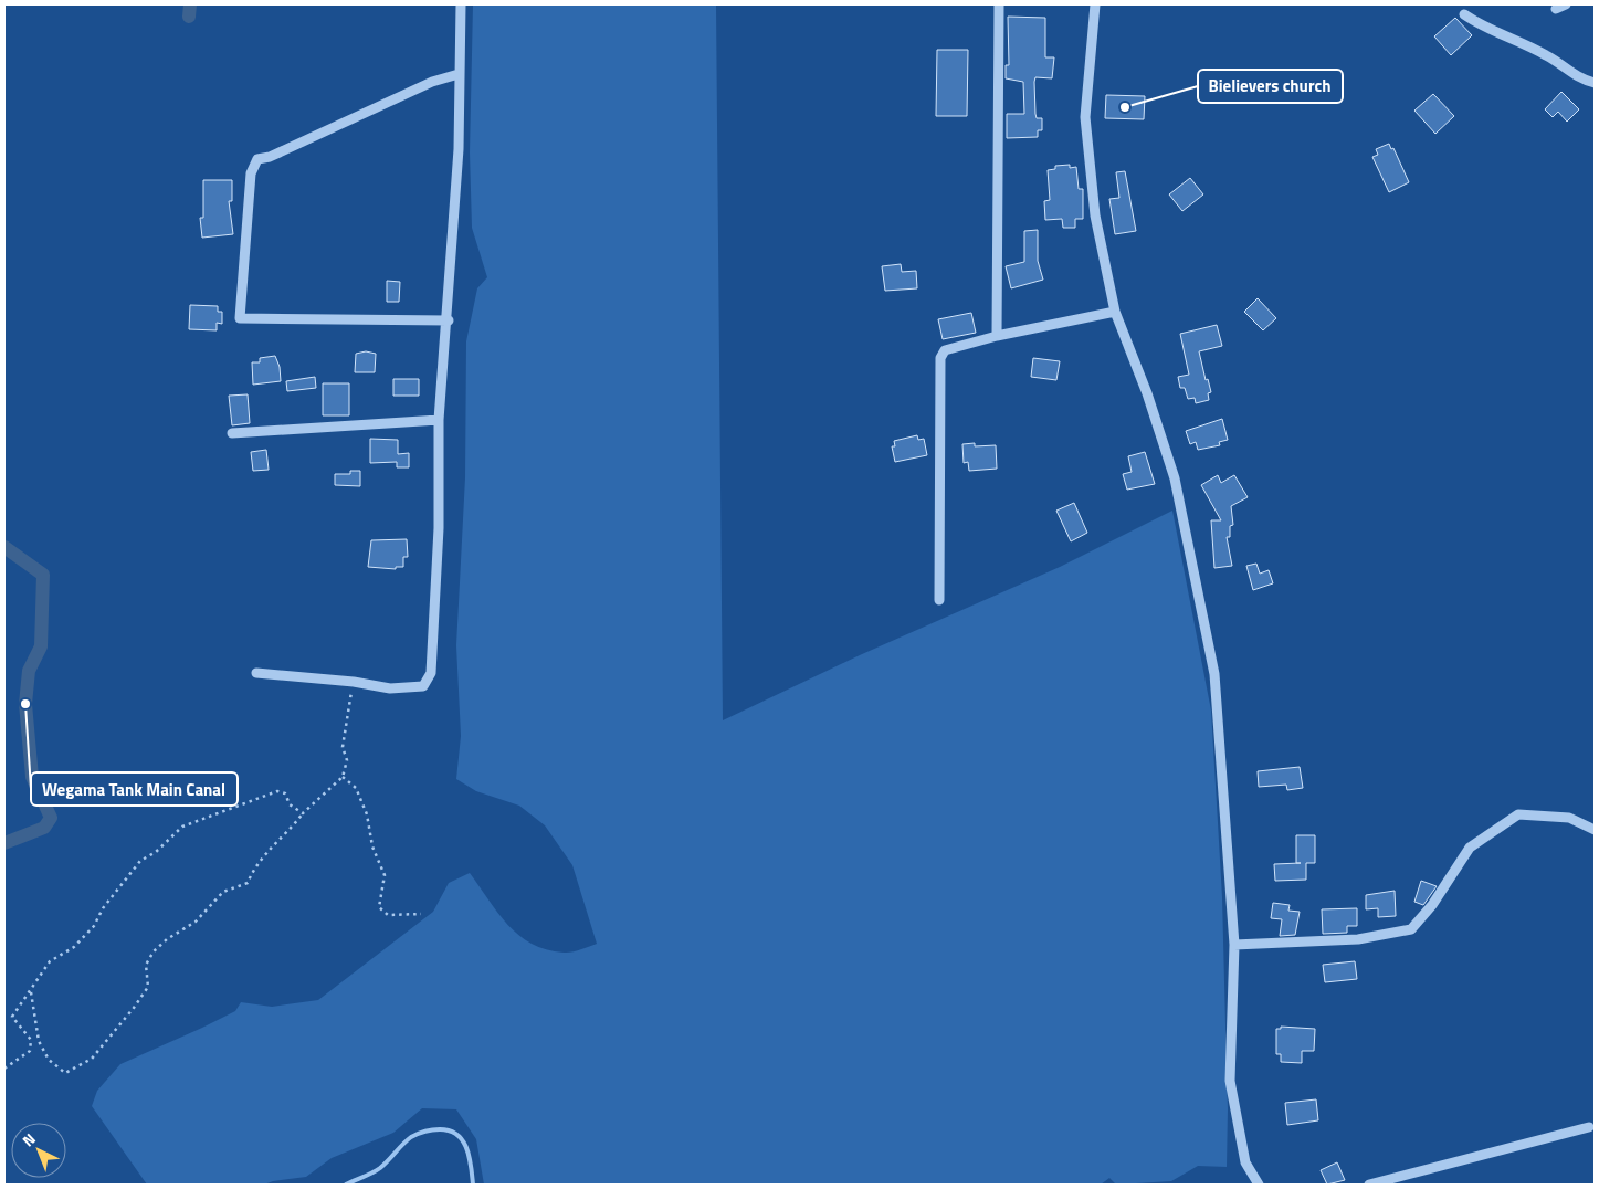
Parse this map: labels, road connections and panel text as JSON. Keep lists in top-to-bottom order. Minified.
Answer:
{"places":["Bielievers church","Wegama Tank Main Canal"],"north":"top left"}
